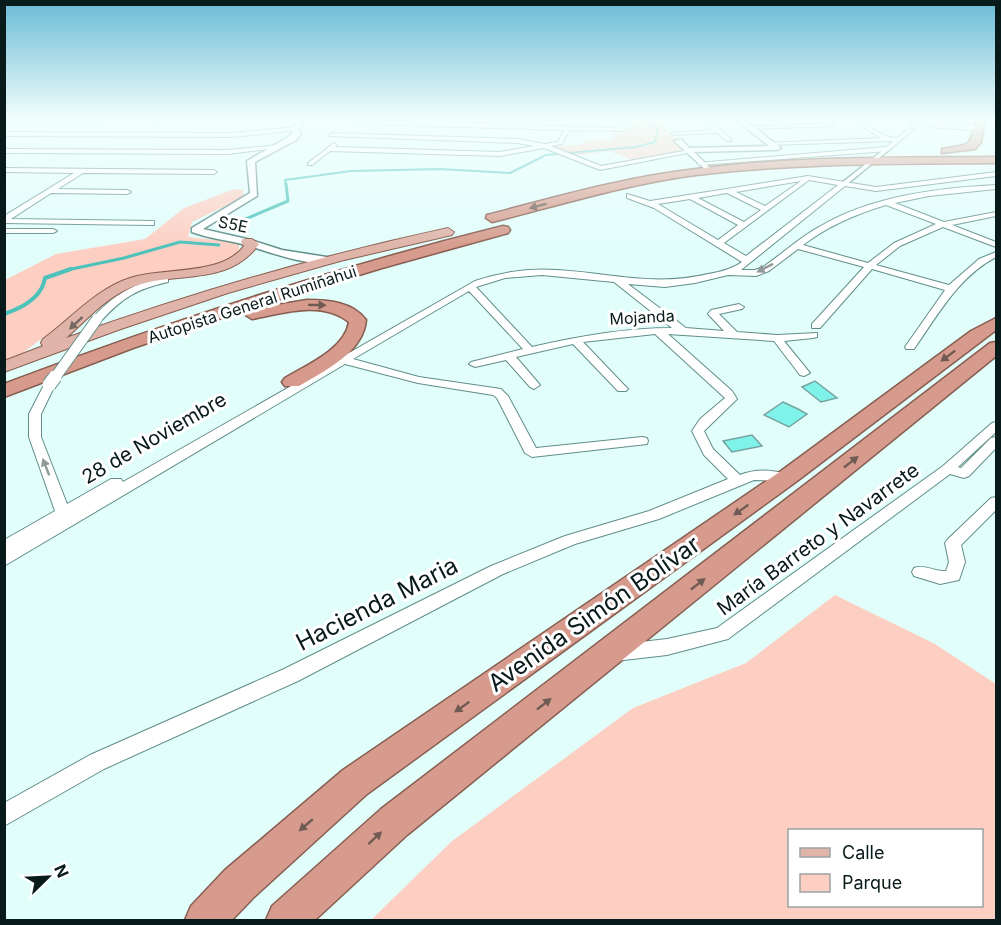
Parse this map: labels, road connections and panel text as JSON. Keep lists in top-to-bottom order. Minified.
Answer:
{"streets":{"highway":["Autopista General Rumiñahui","Avenida Simón Bolívar"],"street":["S5E","Mojanda","28 de Noviembre","María Barreto y Navarrete","Hacienda Maria"]},"crossings":[["María Barreto y Navarrete","Avenida Simón Bolívar"],["Hacienda Maria","Avenida Simón Bolívar"]],"legend":["Calle","Parque"],"north":"top right"}
